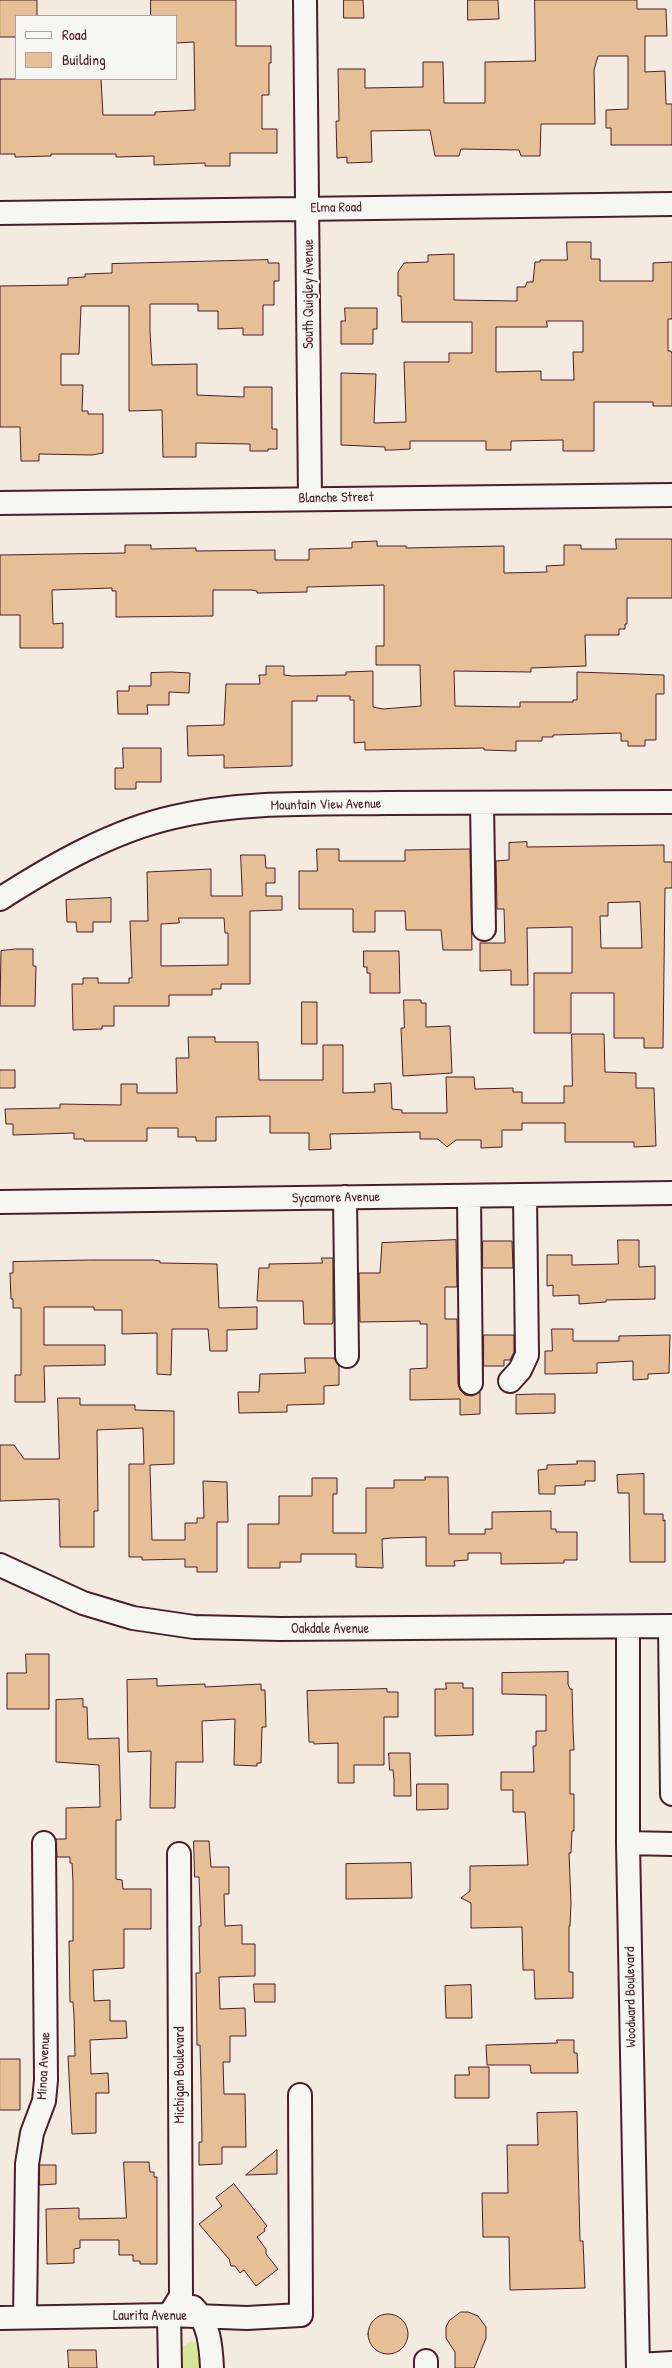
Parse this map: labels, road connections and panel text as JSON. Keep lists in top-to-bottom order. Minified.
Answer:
{"streets":{"street":["Elma Road","South Quigley Avenue","Blanche Street","Mountain View Avenue","Sycamore Avenue","Oakdale Avenue","Woodward Boulevard","Minoa Avenue","Michigan Boulevard","Laurita Avenue"]},"crossings":[["Elma Road","South Quigley Avenue"],["South Quigley Avenue","Blanche Street"],["Oakdale Avenue","Woodward Boulevard"],["Minoa Avenue","Laurita Avenue"]],"legend":["Road","Building"]}
